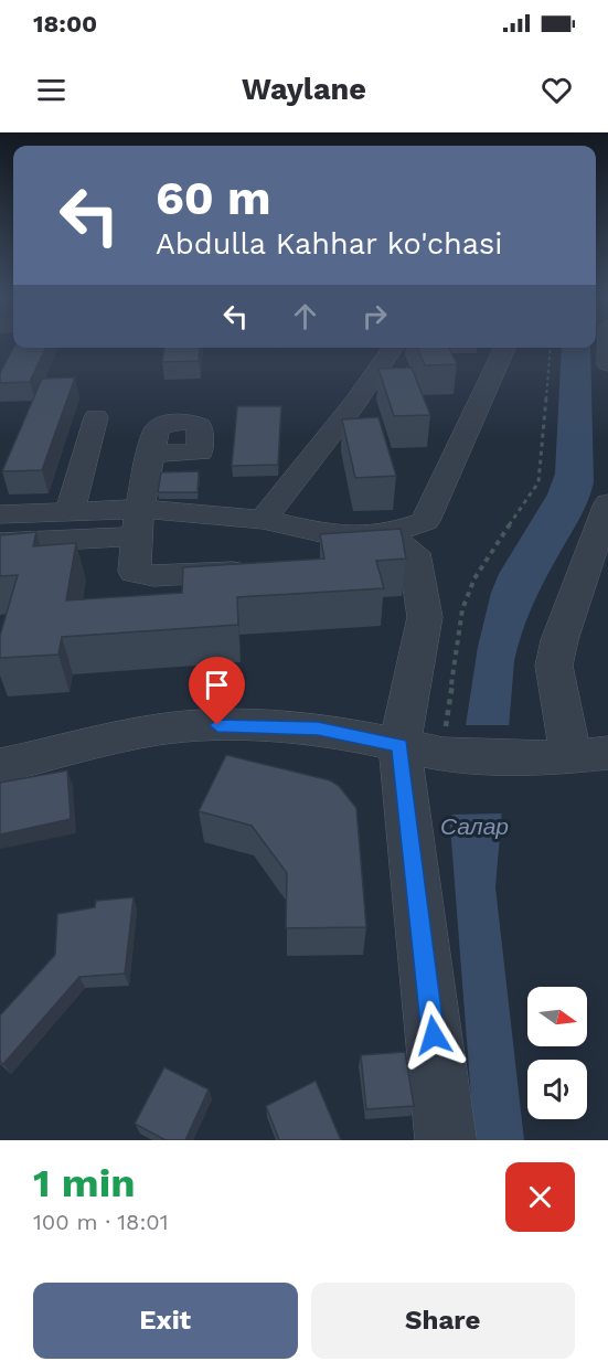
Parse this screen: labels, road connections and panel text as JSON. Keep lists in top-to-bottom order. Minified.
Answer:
{"water":["Салар"],"north":"right","page":{"status":"18:00","header":"Waylane","turn":["60 m","Abdulla Kahhar ko'chasi"],"heading":["1 min","100 m · 18:01"],"buttons":["Exit","Share"]}}
